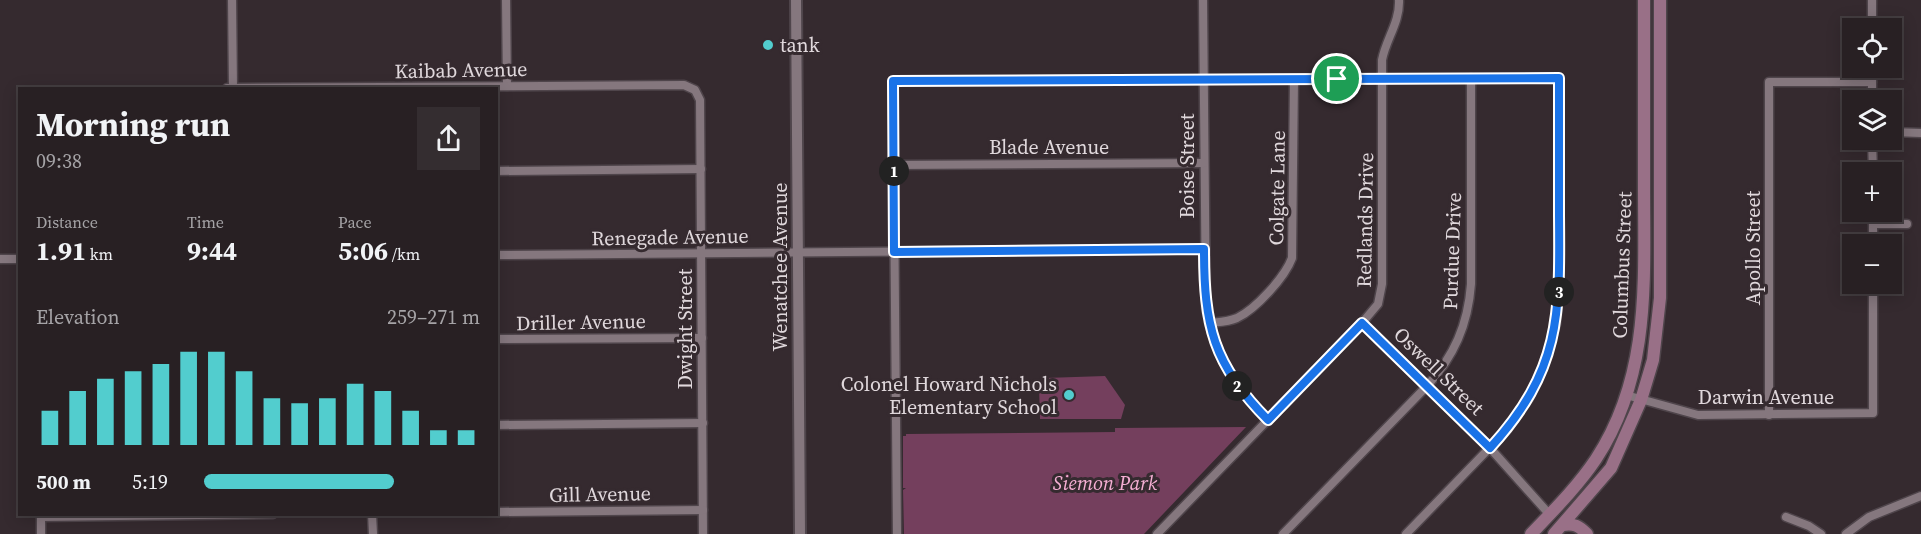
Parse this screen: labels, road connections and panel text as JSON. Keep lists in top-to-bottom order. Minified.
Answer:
{"streets":{"main road":["Columbus Street","Oswell Street"],"street":["Kaibab Avenue","Blade Avenue","Boise Street","Colgate Lane","Redlands Drive","Renegade Avenue","Apollo Street","Purdue Drive","Wenatchee Avenue","Driller Avenue","Dwight Street","Darwin Avenue","Gill Avenue"]},"crossings":[["Kaibab Avenue","Dwight Street"],["Blade Avenue","Boise Street"],["Boise Street","Colgate Lane"],["Boise Street","Redlands Drive"],["Boise Street","Renegade Avenue"],["Redlands Drive","Oswell Street"],["Renegade Avenue","Wenatchee Avenue"],["Renegade Avenue","Dwight Street"],["Apollo Street","Darwin Avenue"],["Purdue Drive","Oswell Street"],["Columbus Street","Oswell Street"],["Columbus Street","Darwin Avenue"],["Driller Avenue","Dwight Street"],["Dwight Street","Gill Avenue"]],"parks":["Siemon Park"],"places":["tank","Colonel Howard Nichols Elementary School"],"page":{"map_buttons":["+","−"],"heading":["Morning run","09:38"],"pins":["1","3","2"],"stats":[["Distance","1.91 km"],["Time","9:44"],["Pace","5:06 /km"]],"chart":["Elevation","259–271 m"],"list":[{"name":"500 m","note":"5:19"}]}}
